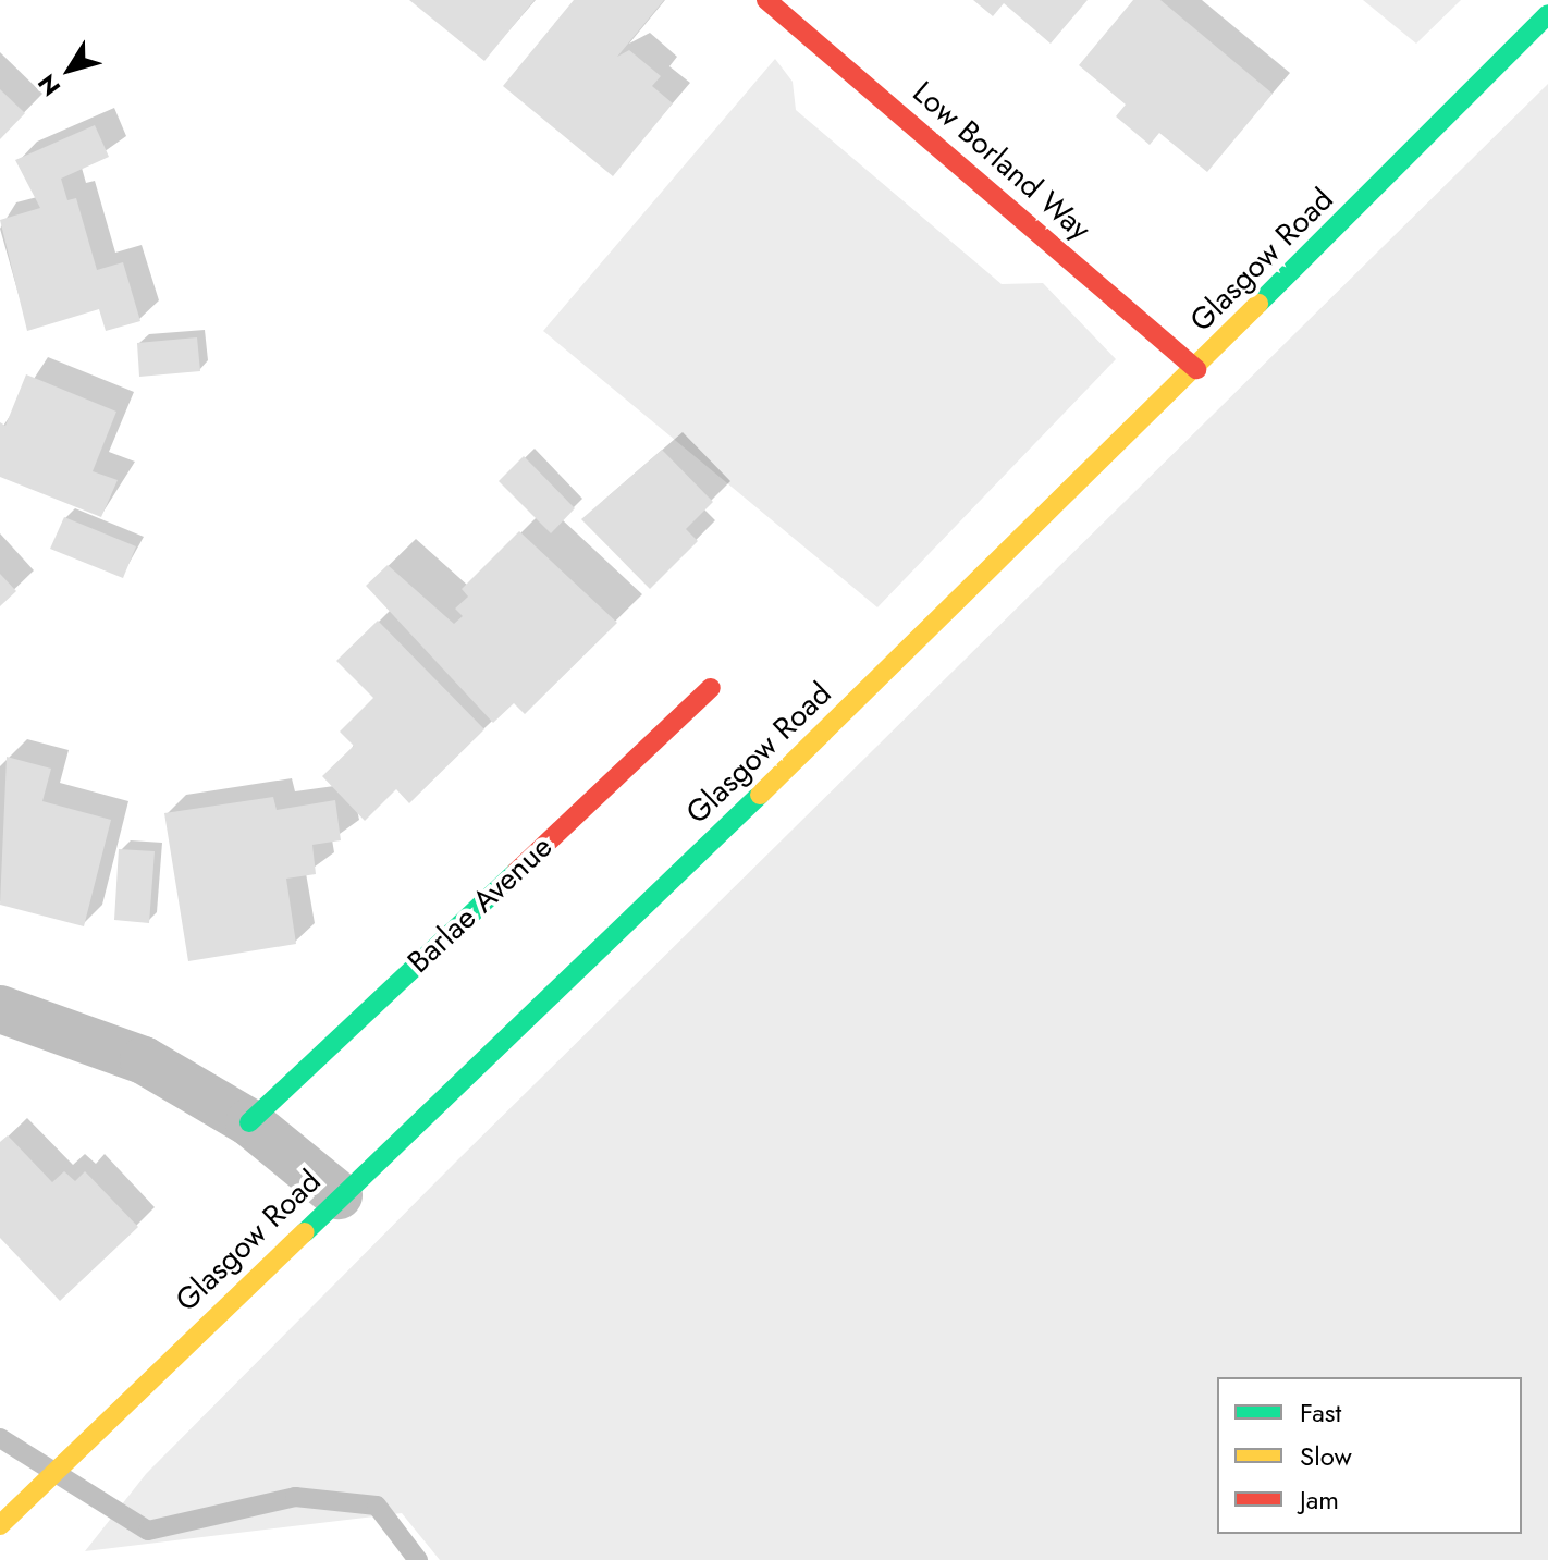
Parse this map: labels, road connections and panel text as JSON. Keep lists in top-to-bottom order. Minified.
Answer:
{"streets":{"main road":["Low Borland Way","Glasgow Road","Barlae Avenue"]},"crossings":[["Low Borland Way","Glasgow Road"]],"legend":["Fast","Slow","Jam"],"north":"bottom left"}
